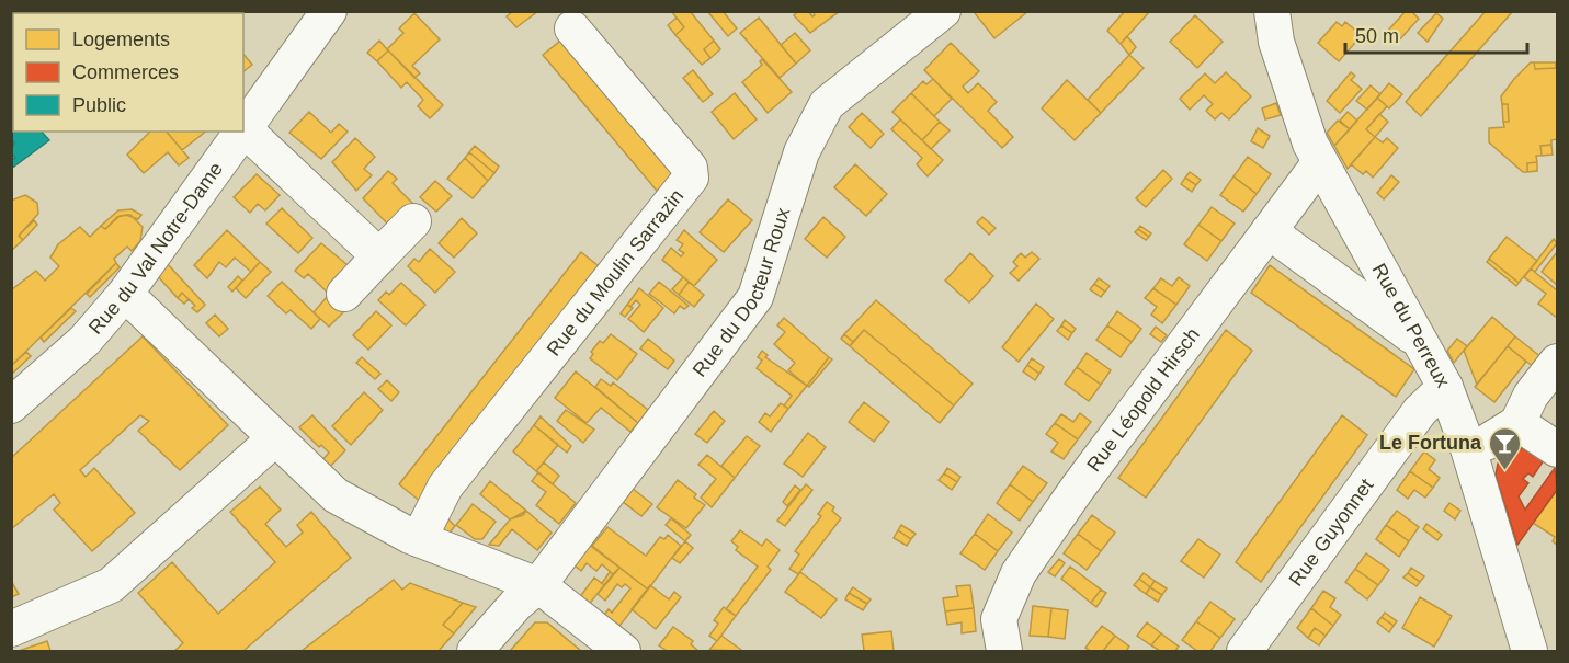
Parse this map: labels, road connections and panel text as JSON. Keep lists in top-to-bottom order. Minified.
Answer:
{"streets":{"street":["Rue du Val Notre-Dame","Rue du Moulin Sarrazin","Rue du Docteur Roux","Rue du Perreux","Rue Léopold Hirsch","Rue Guyonnet"]},"crossings":[["Rue du Perreux","Rue Léopold Hirsch"],["Rue du Perreux","Rue Guyonnet"]],"places":{"bar":["Le Fortuna"]},"legend":["Logements","Commerces","Public"],"scale_bar":"50 m"}
